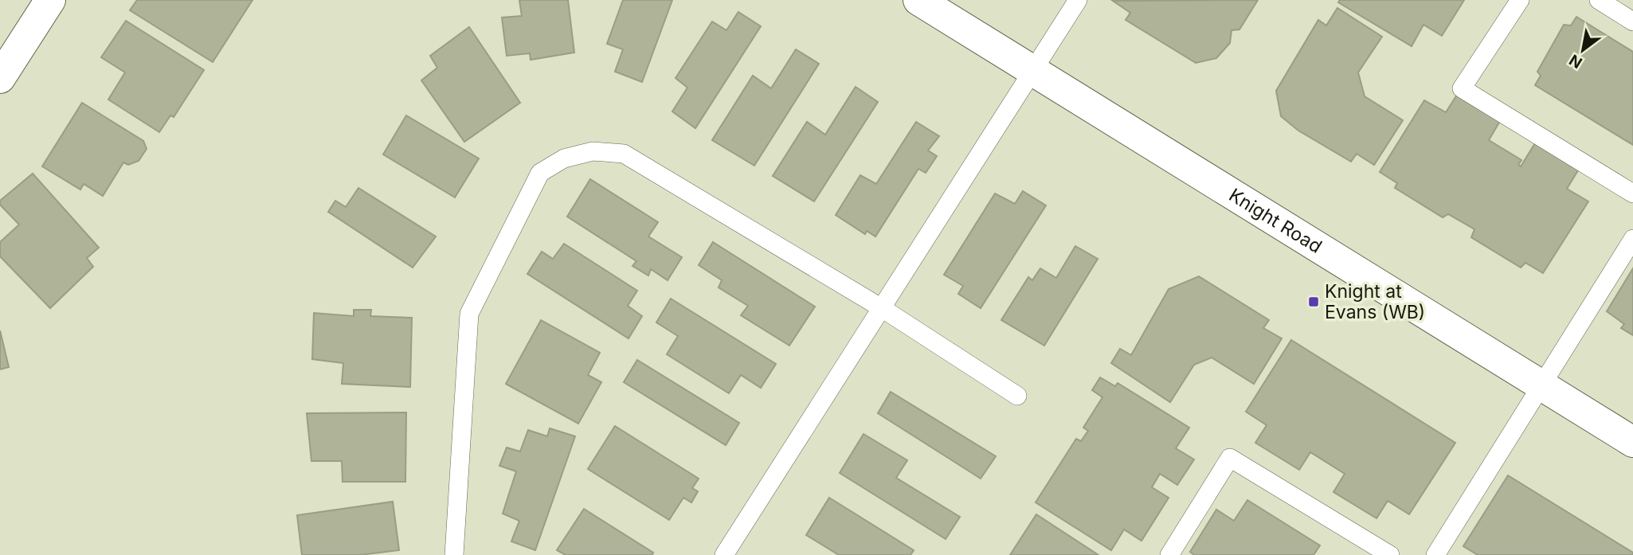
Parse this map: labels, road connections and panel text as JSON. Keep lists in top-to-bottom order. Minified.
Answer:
{"streets":{"street":["Knight Road"]},"places":{"transit":["Knight at Evans (WB)"]},"north":"bottom left"}
